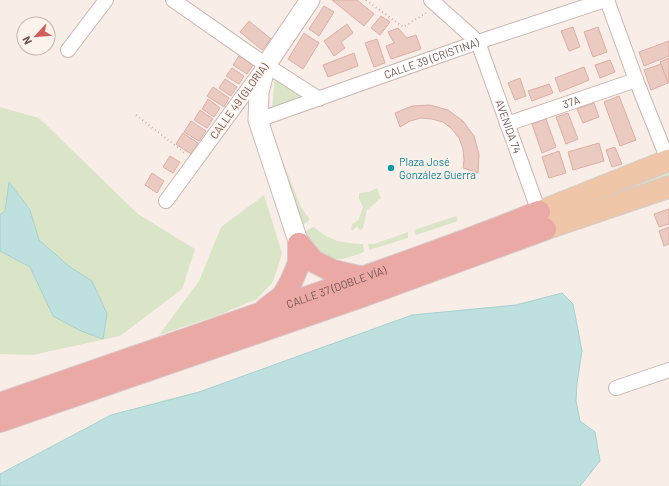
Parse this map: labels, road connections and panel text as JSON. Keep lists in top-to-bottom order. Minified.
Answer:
{"streets":{"highway":["CALLE 37 (DOBLE VÍA)"],"street":["CALLE 39 (CRISTINA)","CALLE 49 (GLORIA)","37A","AVENIDA 74"]},"crossings":[["CALLE 39 (CRISTINA)","AVENIDA 74"],["37A","AVENIDA 74"],["AVENIDA 74","CALLE 37 (DOBLE VÍA)"]],"places":["Plaza José González Guerra"],"north":"bottom left"}
